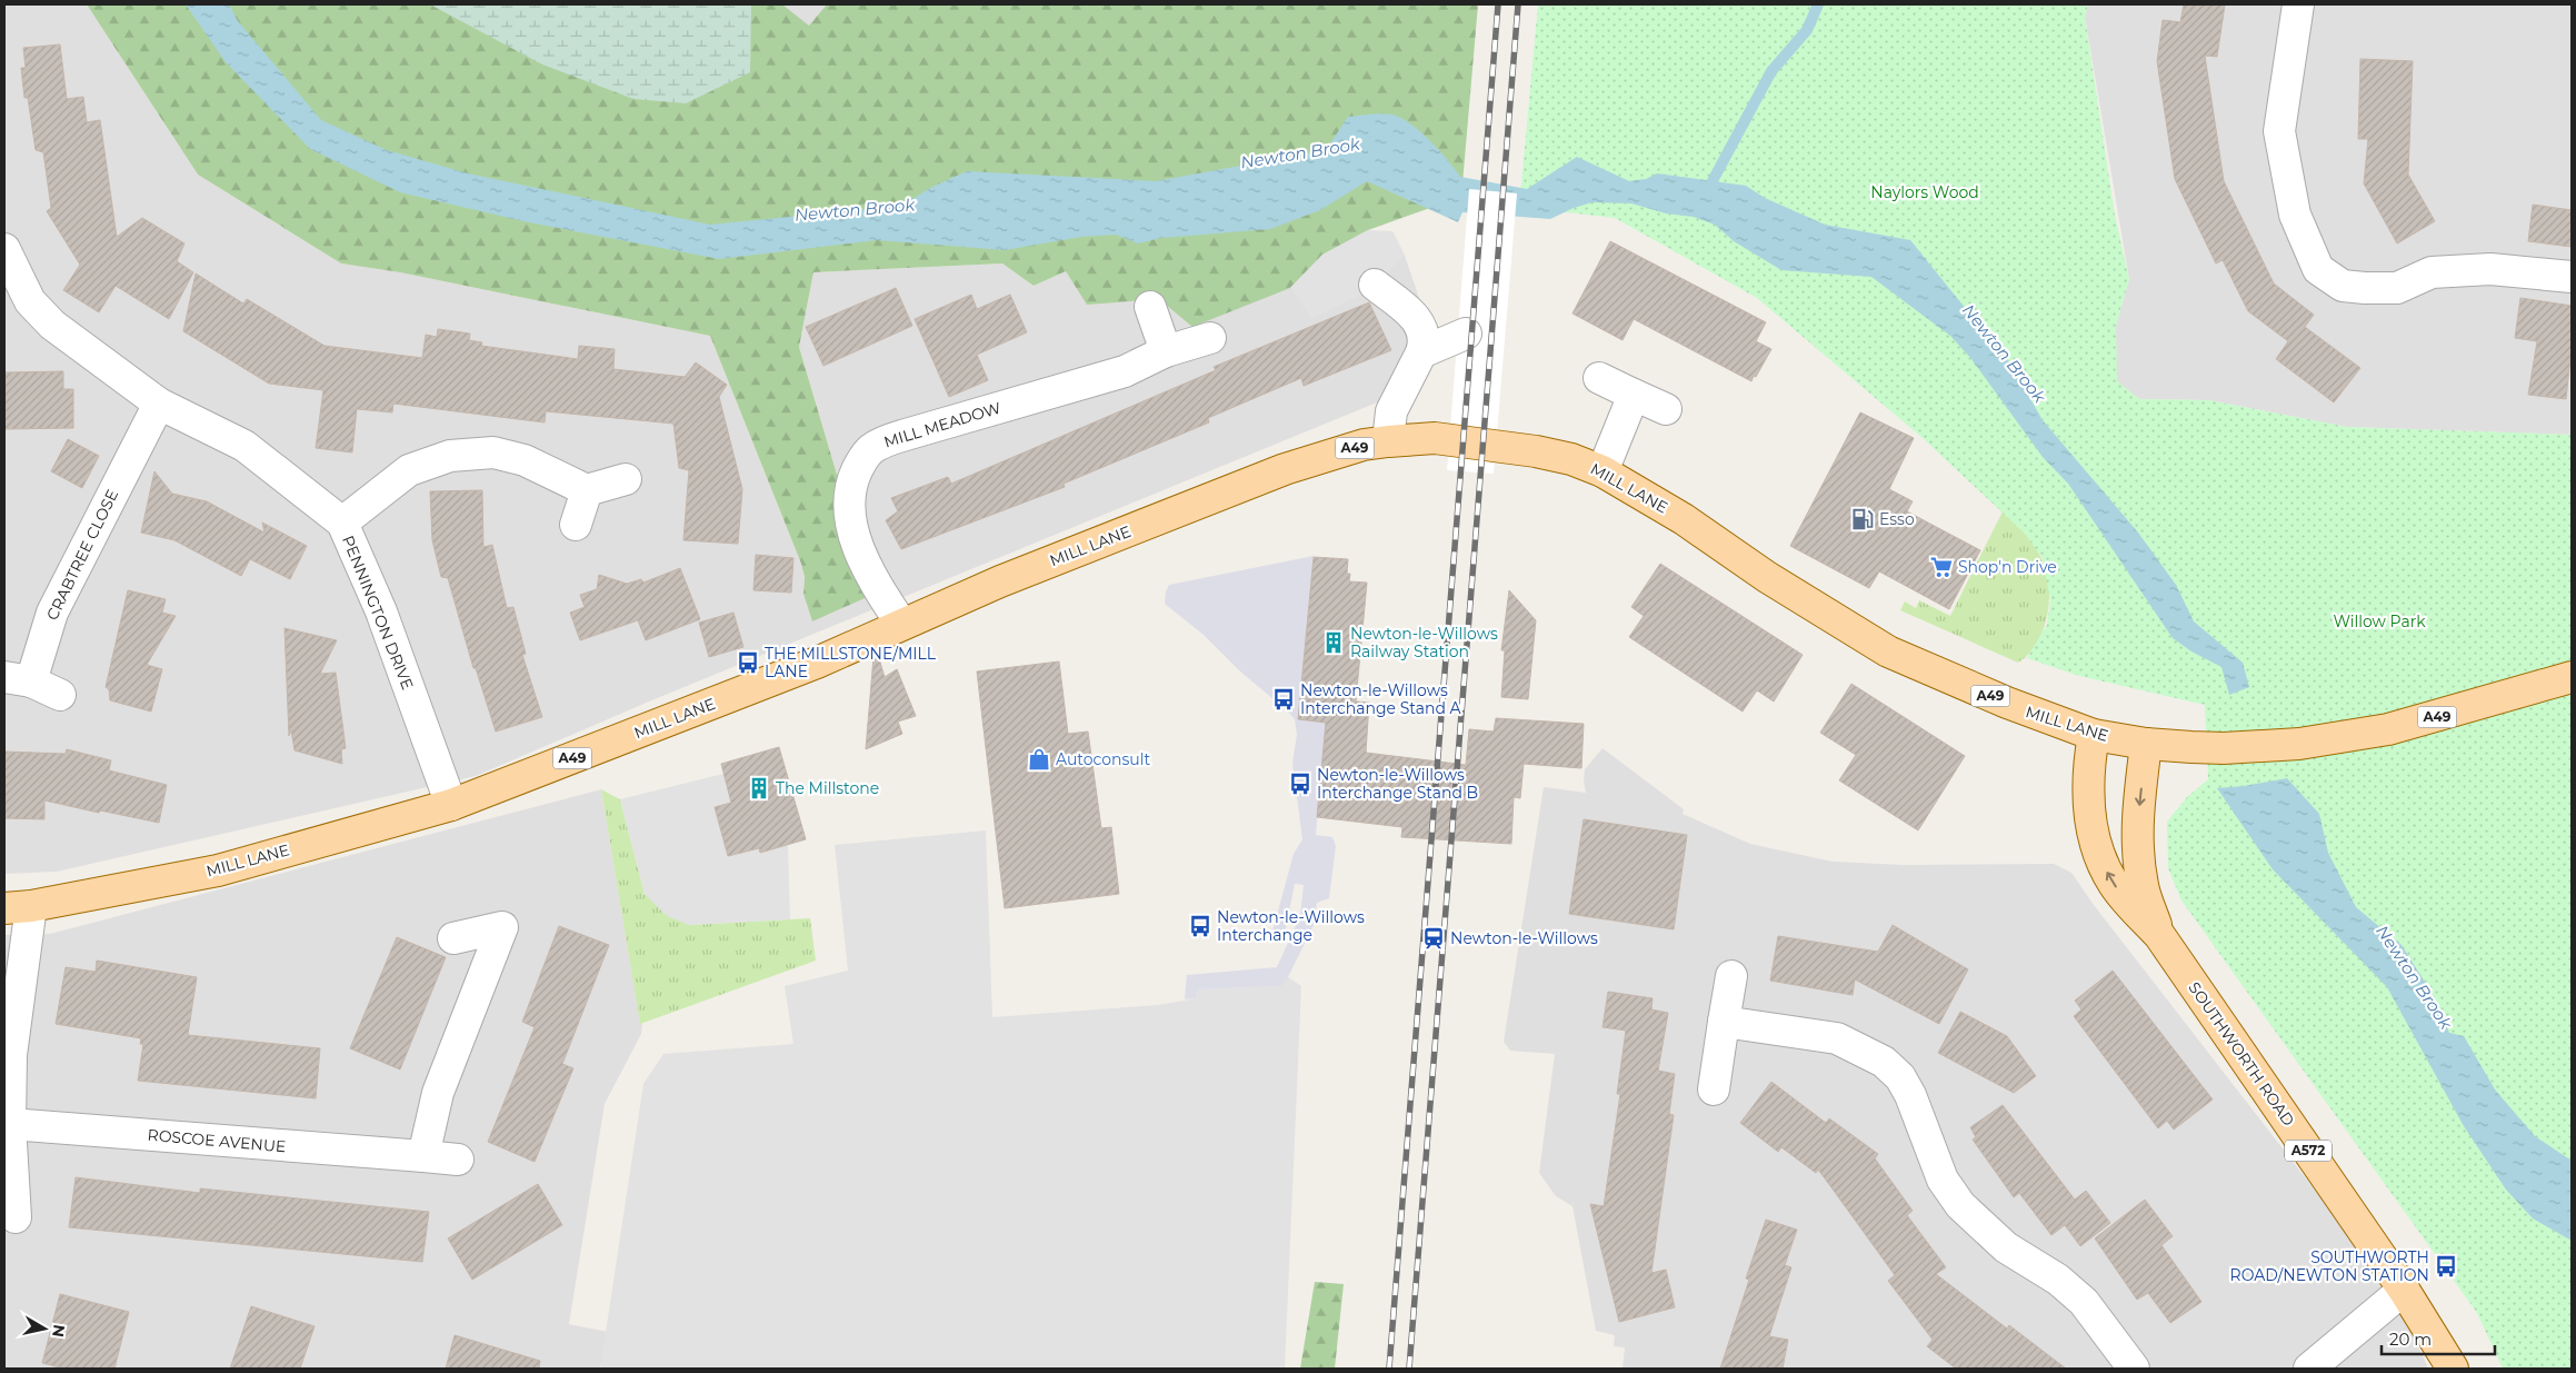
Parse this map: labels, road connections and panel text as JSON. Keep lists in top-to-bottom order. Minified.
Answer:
{"streets":{"main road":["A49","MILL LANE","SOUTHWORTH ROAD","A572"],"street":["MILL MEADOW","CRABTREE CLOSE","PENNINGTON DRIVE","ROSCOE AVENUE"]},"crossings":[["MILL MEADOW","MILL LANE"],["A49","MILL LANE"],["A49","SOUTHWORTH ROAD"],["MILL LANE","PENNINGTON DRIVE"],["MILL LANE","SOUTHWORTH ROAD"],["CRABTREE CLOSE","PENNINGTON DRIVE"]],"water":["Newton Brook"],"parks":["Naylors Wood","Willow Park"],"places":{"fuel station":["Esso"],"supermarket":["Shop'n Drive"],"building":["Newton-le-Willows Railway Station","The Millstone"],"bus stop":["THE MILLSTONE/MILL LANE","Newton-le-Willows Interchange Stand A","Newton-le-Willows Interchange Stand B","Newton-le-Willows Interchange","SOUTHWORTH ROAD/NEWTON STATION"],"shop":["Autoconsult"],"station":["Newton-le-Willows"]},"scale_bar":"20 m","north":"right"}
